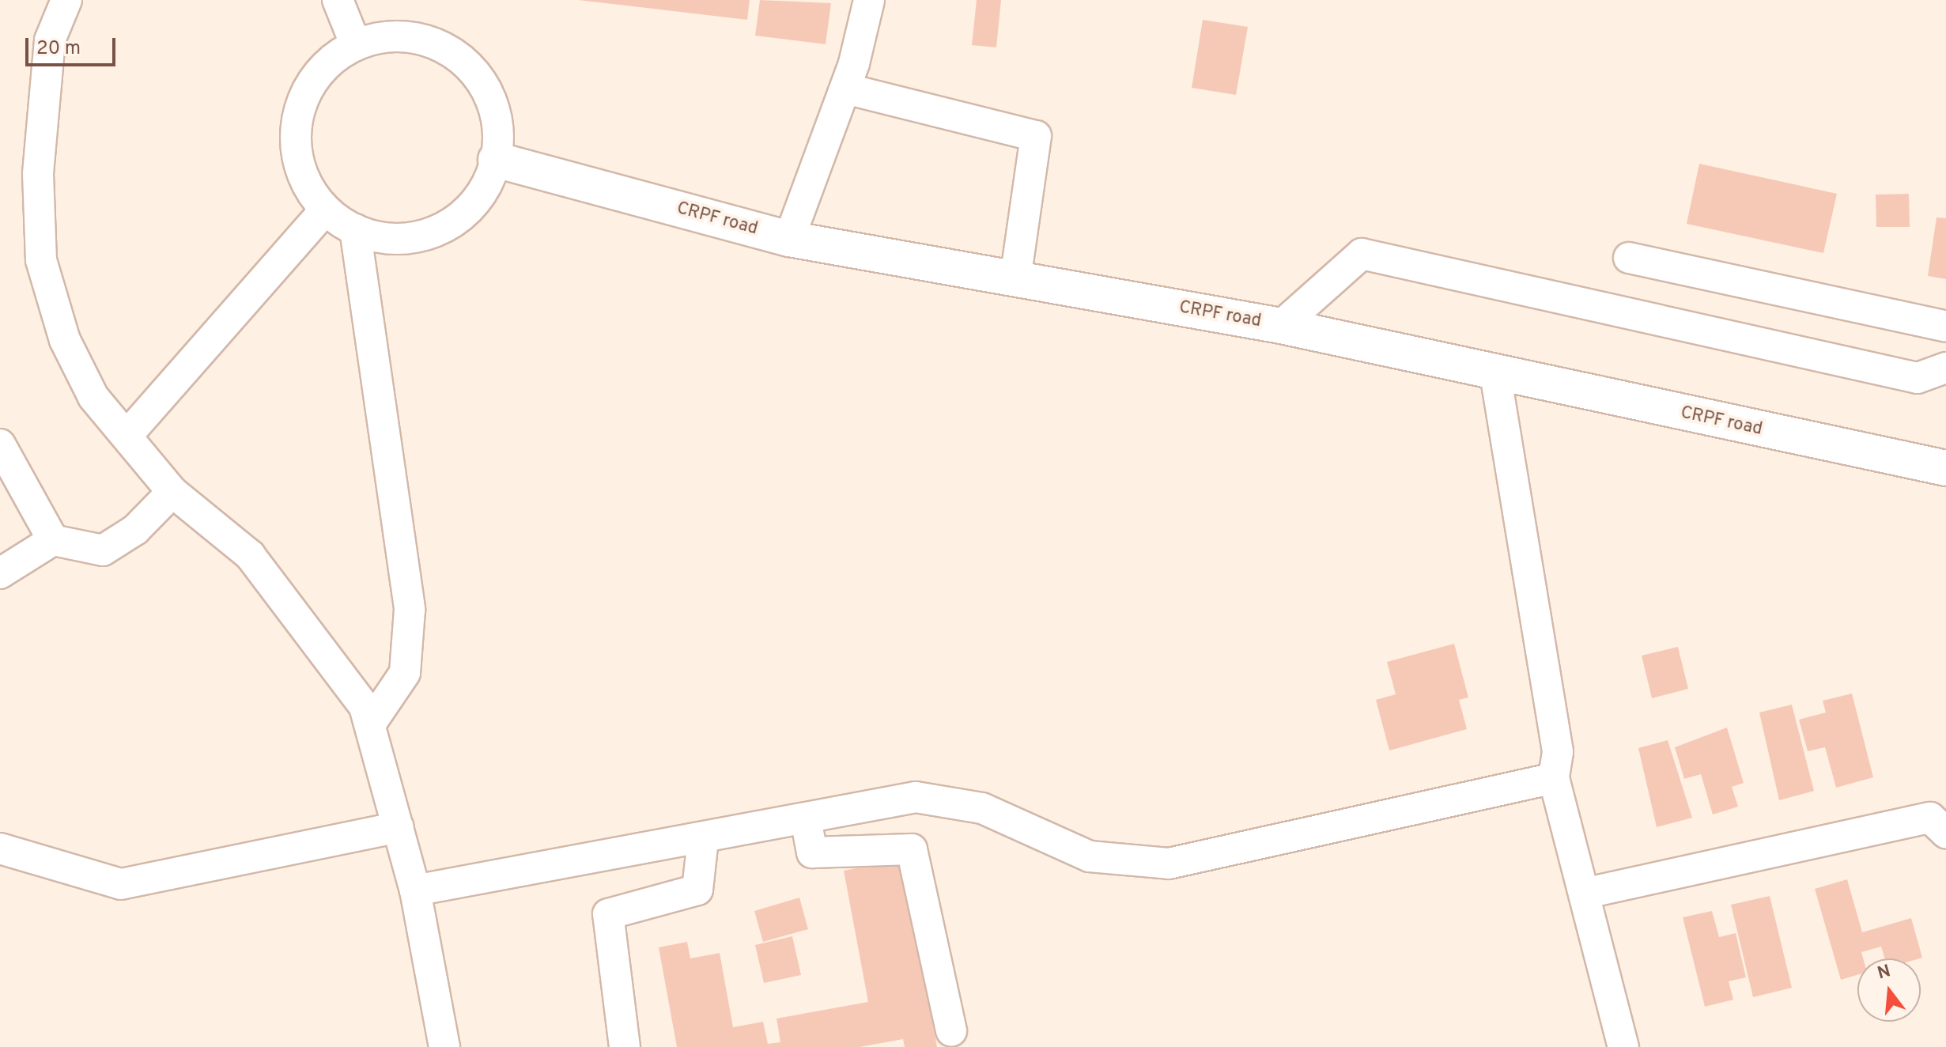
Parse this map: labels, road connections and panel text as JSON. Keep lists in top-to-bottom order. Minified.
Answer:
{"streets":{"street":["CRPF road"]},"scale_bar":"20 m","north":"top"}
